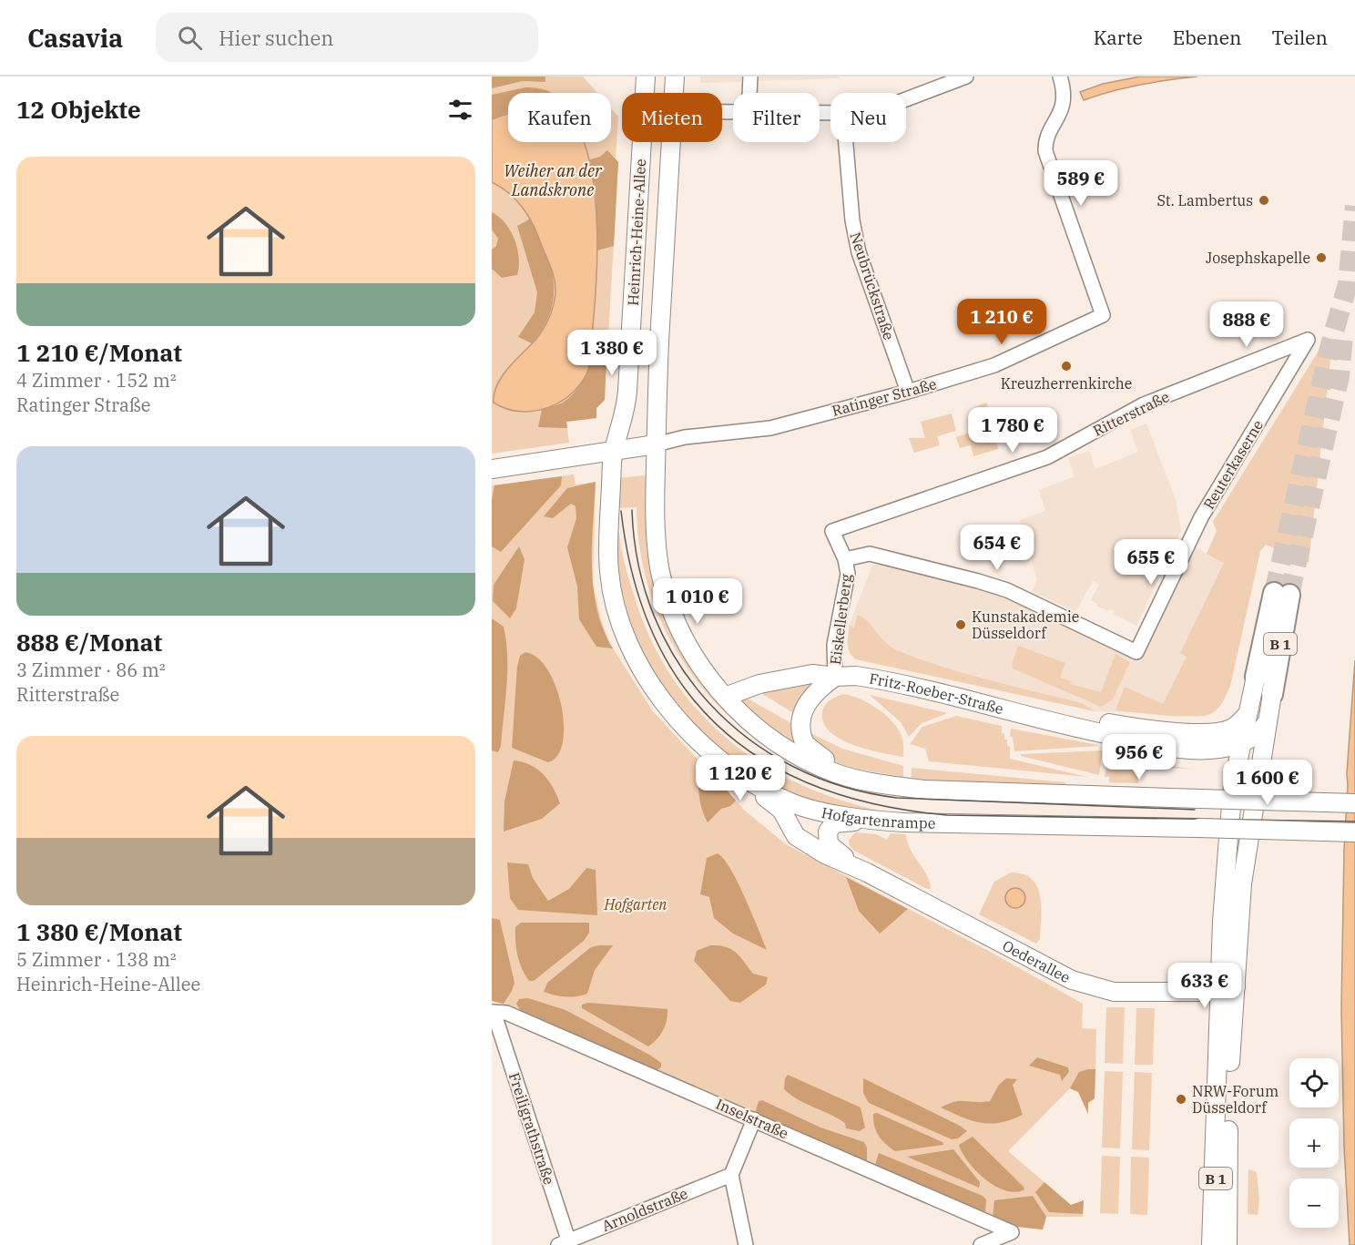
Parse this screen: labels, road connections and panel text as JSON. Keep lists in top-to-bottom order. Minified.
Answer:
{"streets":{"highway":["B 1"],"main road":["Heinrich-Heine-Allee","Fritz-Roeber-Straße","Hofgartenrampe","Oederallee"],"street":["Neubrückstraße","Ratinger Straße","Ritterstraße","Reuterkaserne","Eiskellerberg","Inselstraße","Freiligrathstraße","Arnoldstraße"]},"crossings":[["Heinrich-Heine-Allee","Ratinger Straße"],["Heinrich-Heine-Allee","Hofgartenrampe"],["Neubrückstraße","Ratinger Straße"],["Ritterstraße","Reuterkaserne"],["Ritterstraße","Eiskellerberg"],["Reuterkaserne","Eiskellerberg"],["Eiskellerberg","Fritz-Roeber-Straße"],["B 1","Oederallee"],["Hofgartenrampe","Oederallee"],["Inselstraße","Freiligrathstraße"],["Freiligrathstraße","Arnoldstraße"]],"water":["Weiher an der Landskrone"],"parks":["Hofgarten"],"places":["St. Lambertus","Josephskapelle","Kreuzherrenkirche","Kunstakademie Düsseldorf","NRW-Forum Düsseldorf"],"page":{"header":"Casavia","search":"Hier suchen","nav":["Karte","Ebenen","Teilen"],"heading":"12 Objekte","chip":["Kaufen","Mieten","Filter","Neu"],"list":[{"name":"1 210 €/Monat","note":"4 Zimmer · 152 m² · Ratinger Straße"},{"name":"888 €/Monat","note":"3 Zimmer · 86 m² · Ritterstraße"},{"name":"1 380 €/Monat","note":"5 Zimmer · 138 m² · Heinrich-Heine-Allee"}],"price":["589 €","1 210 €","888 €","1 380 €","1 780 €","654 €","655 €","1 010 €","956 €","1 120 €","1 600 €","633 €"],"map_buttons":["+","−"]}}
